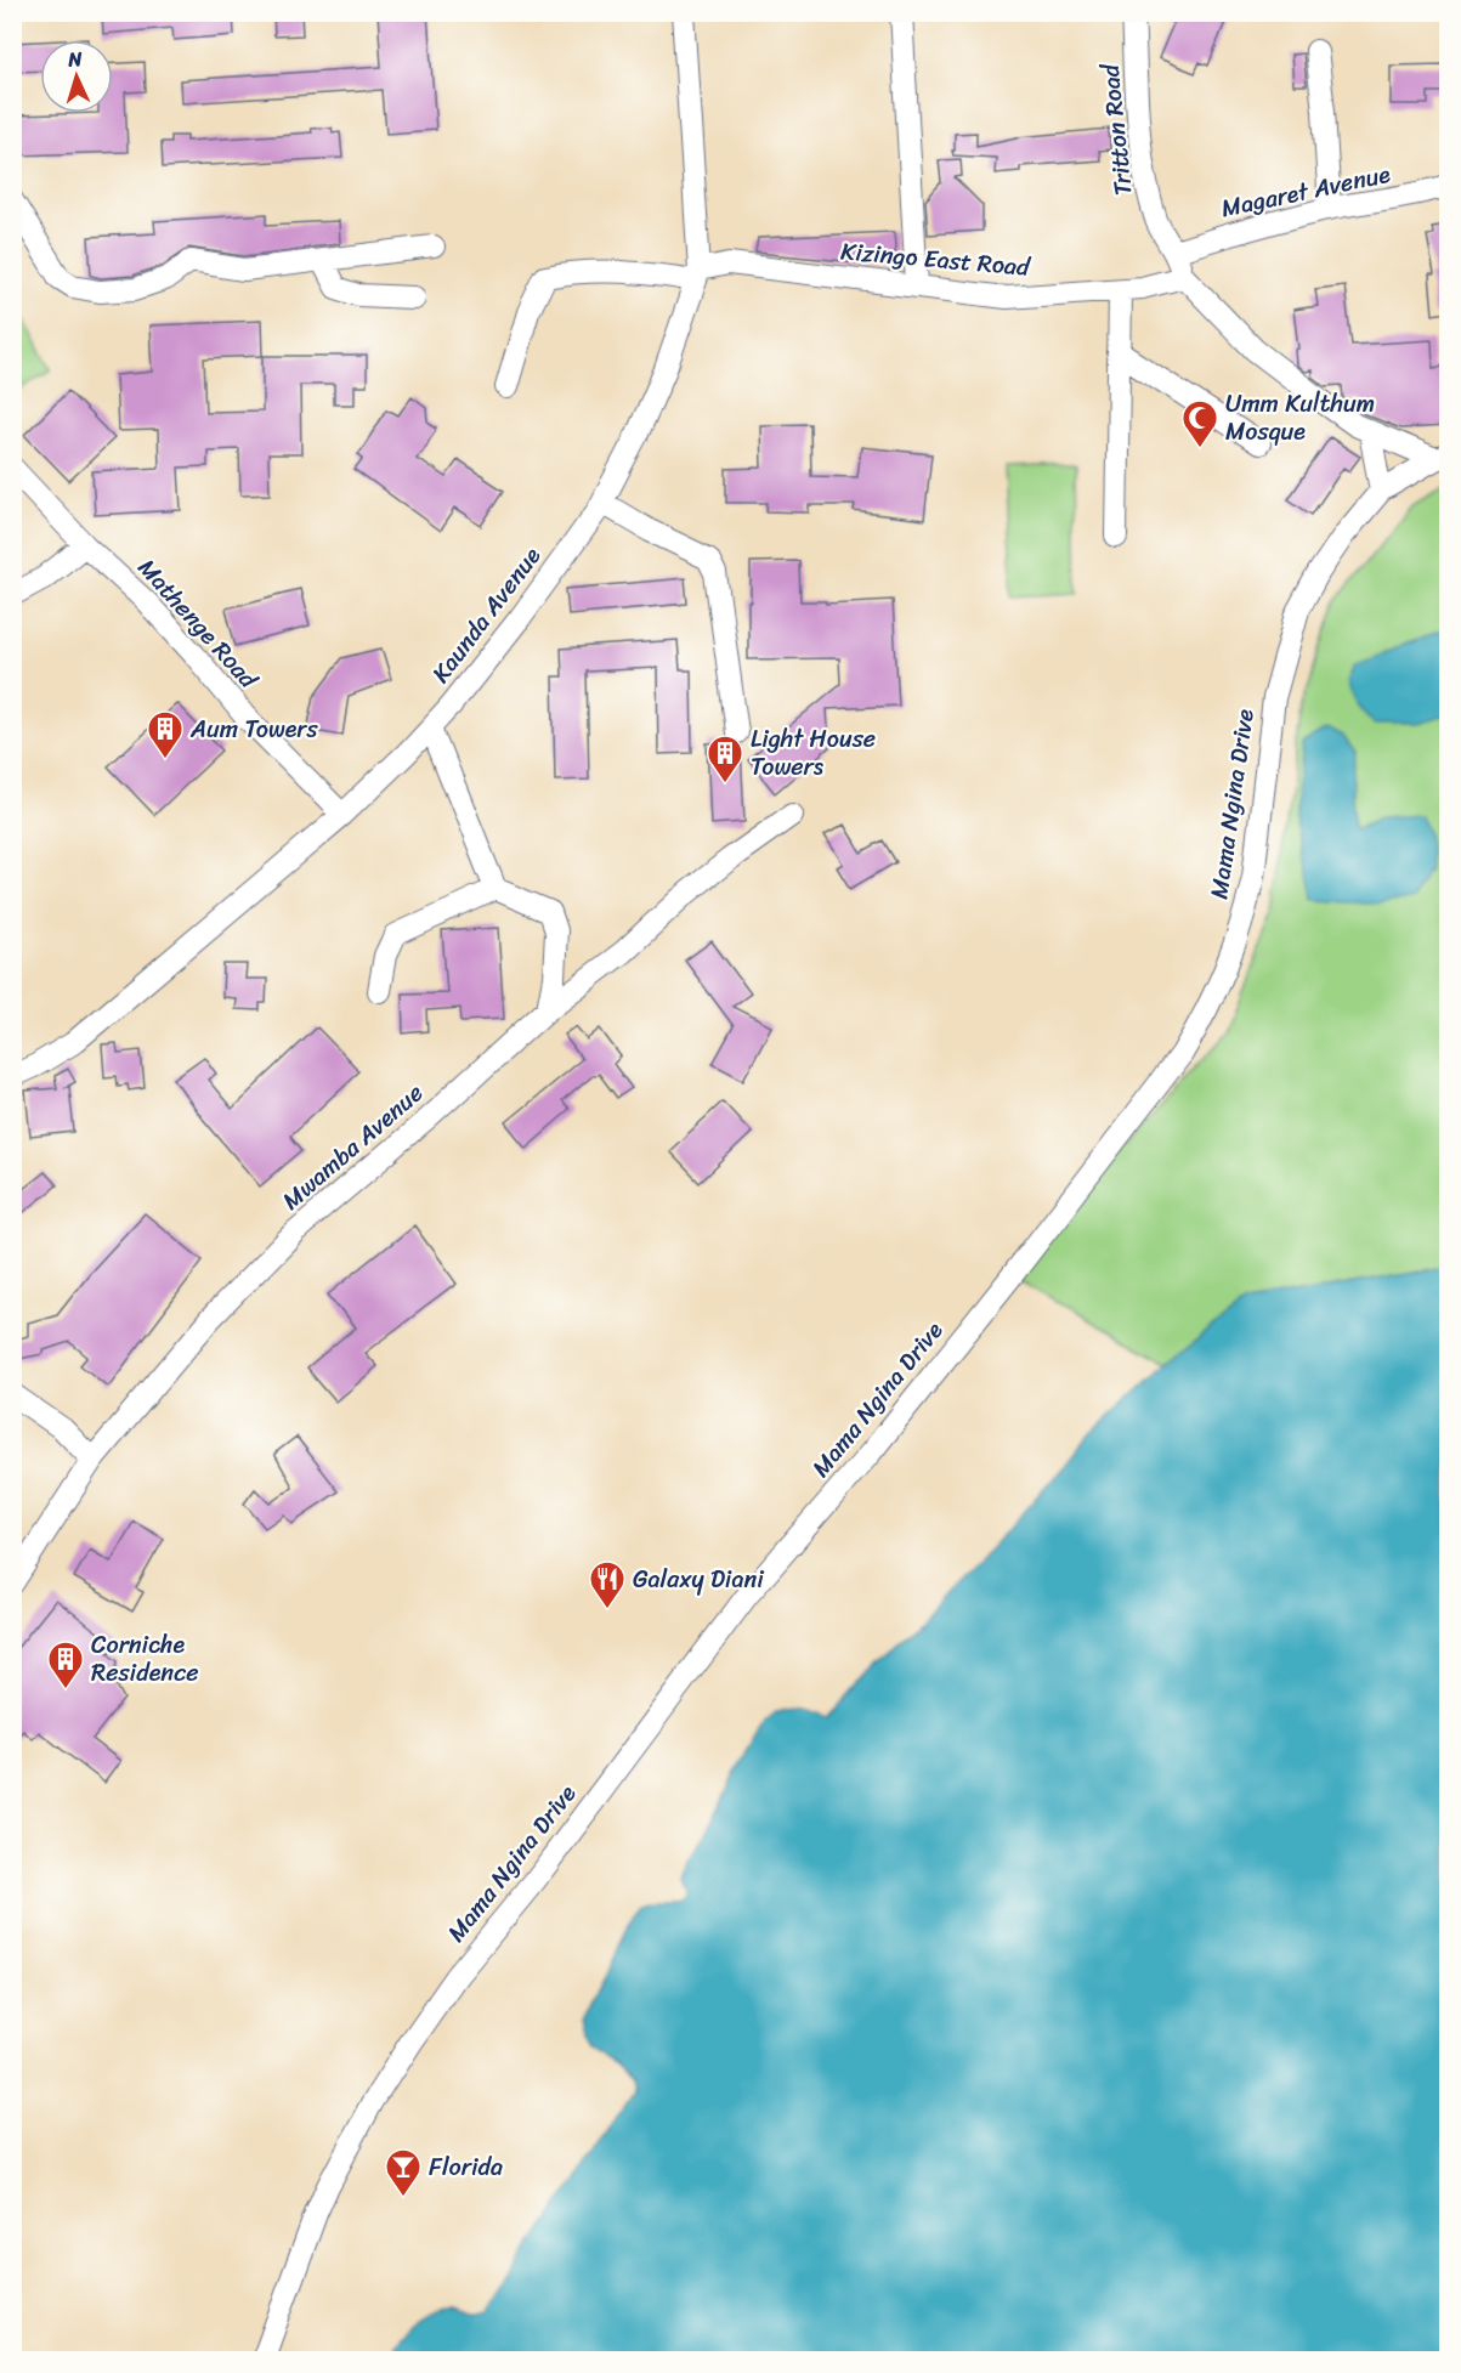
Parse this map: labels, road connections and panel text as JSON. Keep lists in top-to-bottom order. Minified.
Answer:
{"streets":{"street":["Tritton Road","Magaret Avenue","Kizingo East Road","Kaunda Avenue","Mathenge Road","Mama Ngina Drive","Mwamba Avenue"]},"crossings":[["Tritton Road","Magaret Avenue"],["Tritton Road","Kizingo East Road"],["Kizingo East Road","Kaunda Avenue"],["Kaunda Avenue","Mathenge Road"]],"places":{"mosque":["Umm Kulthum Mosque"],"building":["Aum Towers","Light House Towers","Corniche Residence"],"restaurant":["Galaxy Diani"],"bar":["Florida"]},"north":"top"}
